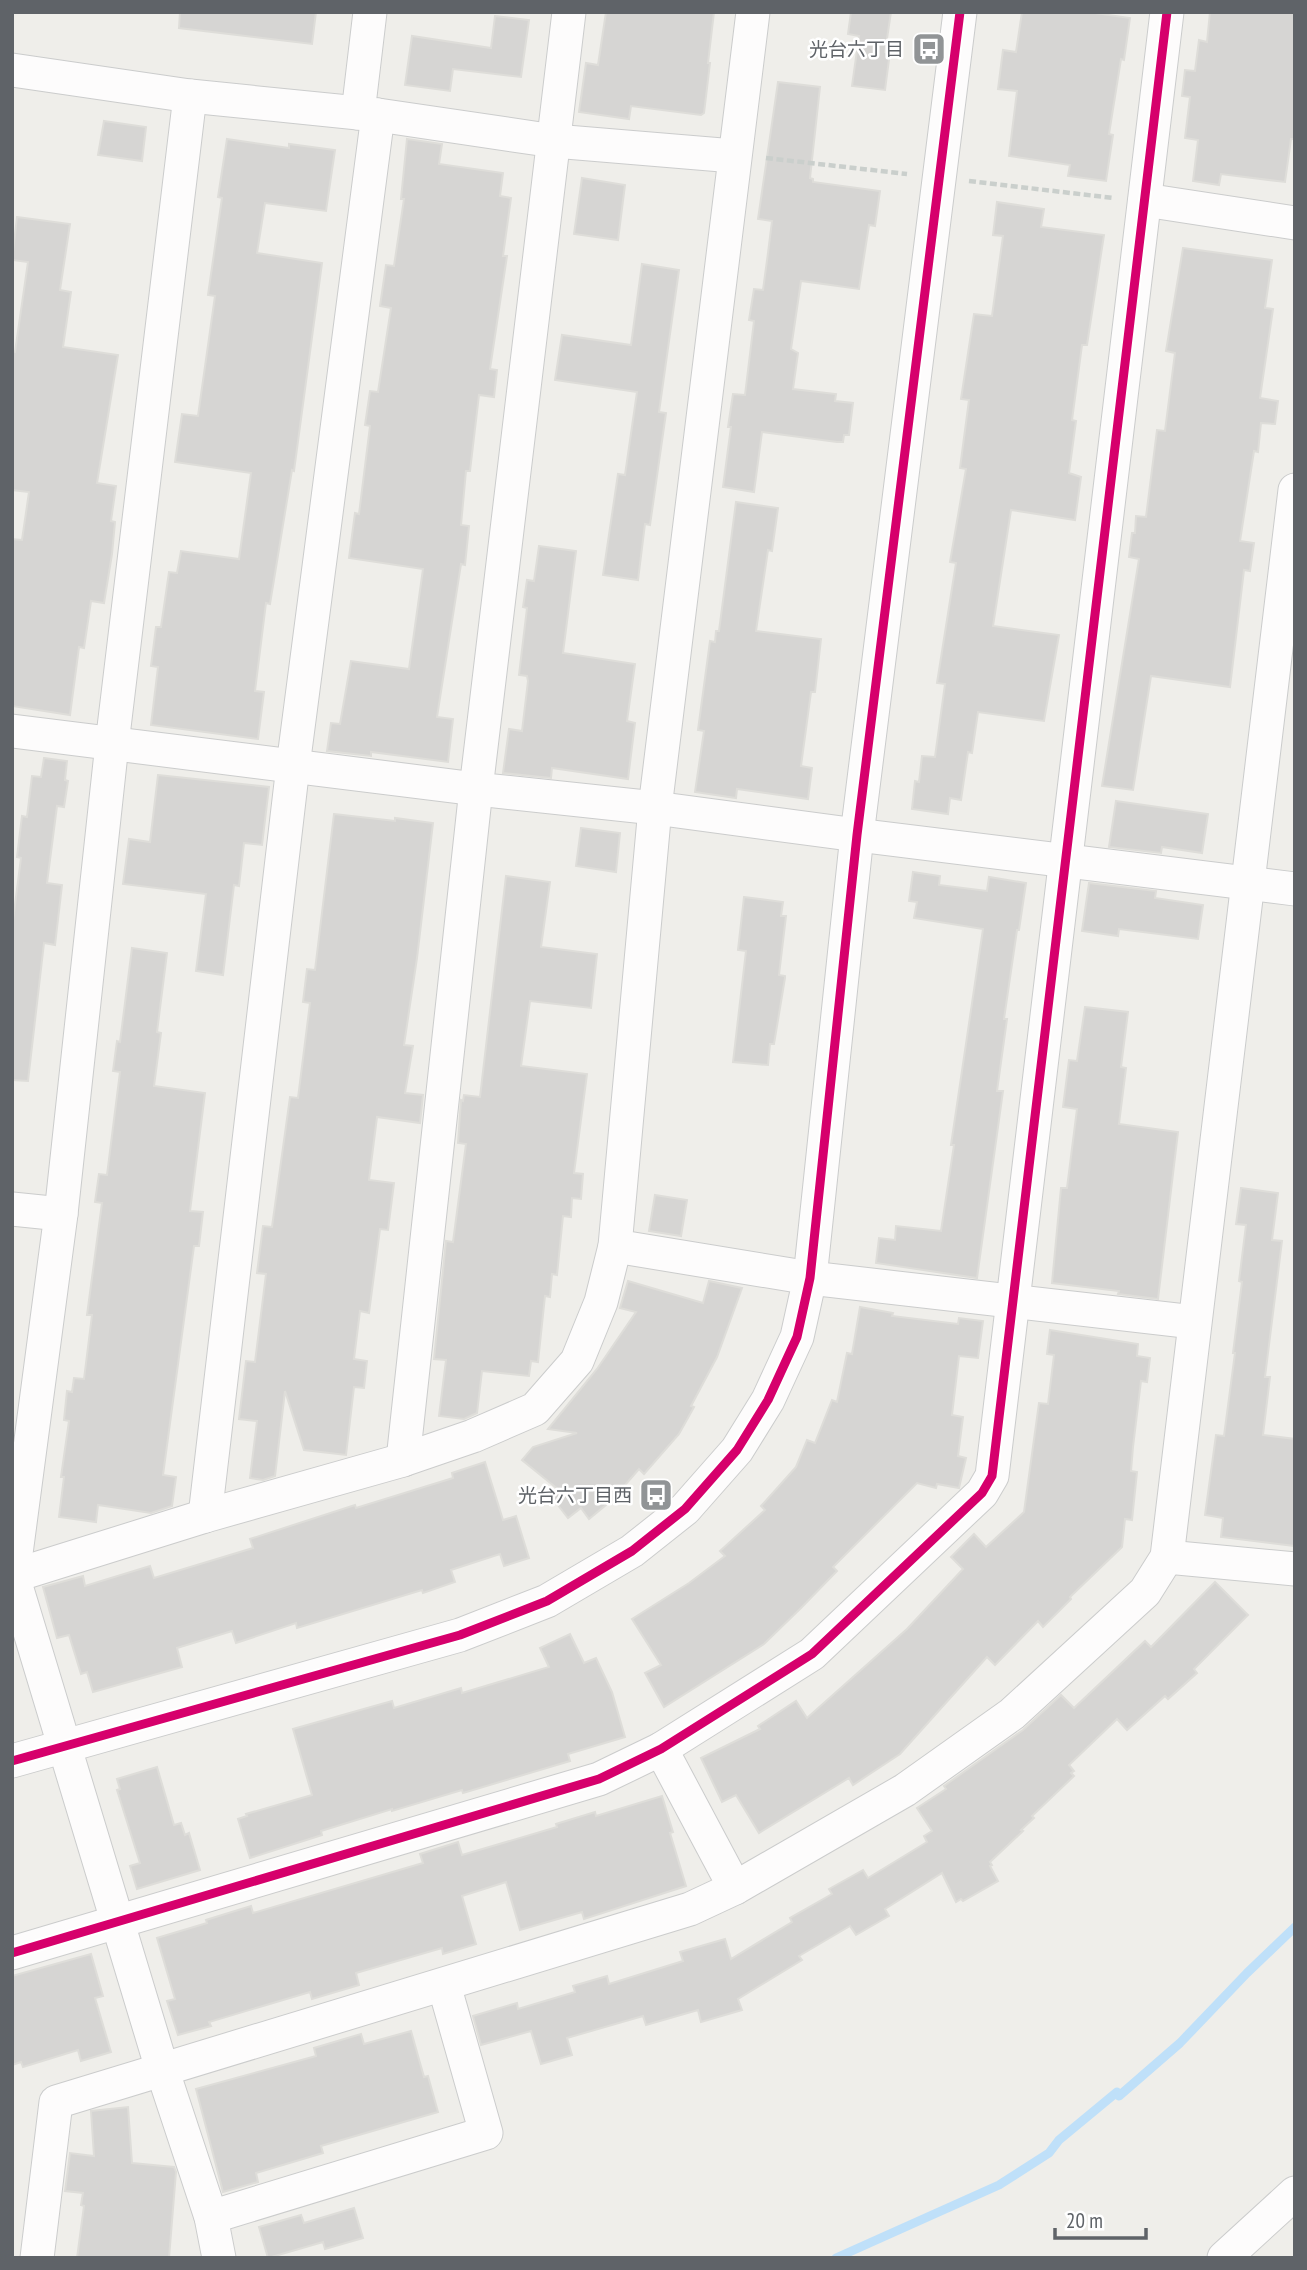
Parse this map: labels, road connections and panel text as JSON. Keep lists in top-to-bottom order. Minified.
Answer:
{"places":{"bus stop":["光台六丁目","光台六丁目西"]},"scale_bar":"20 m"}
